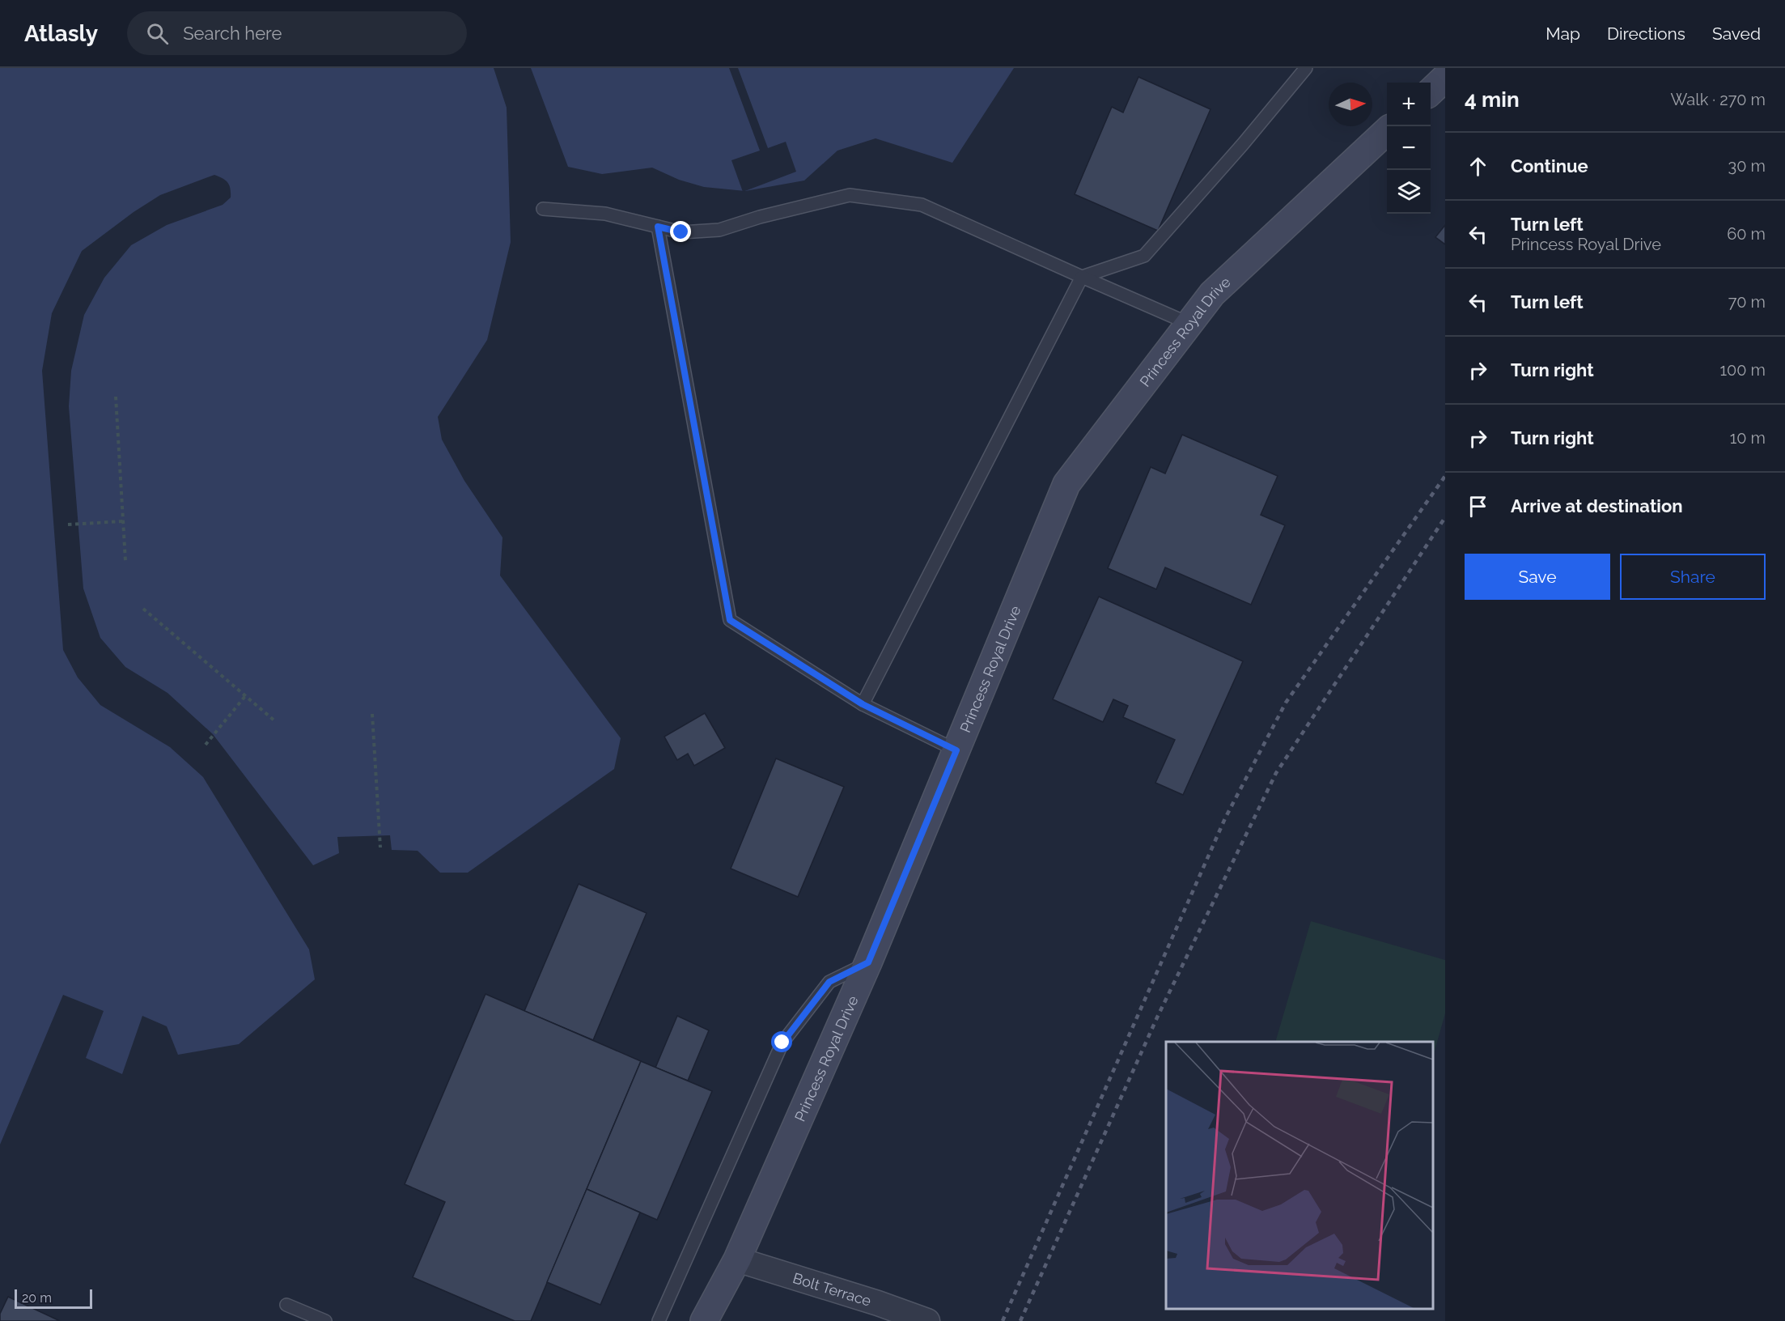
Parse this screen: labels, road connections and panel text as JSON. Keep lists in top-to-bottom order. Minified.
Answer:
{"streets":{"main road":["Princess Royal Drive"],"street":["Bolt Terrace"]},"crossings":[["Princess Royal Drive","Bolt Terrace"]],"scale_bar":"20 m","north":"right","page":{"header":"Atlasly","search":"Search here","nav":["Map","Directions","Saved"],"heading":["4 min","Walk · 270 m"],"map_buttons":["+","−"],"list":[["Continue","30 m"],["Turn left","Princess Royal Drive","60 m"],["Turn left","70 m"],["Turn right","100 m"],["Turn right","10 m"],"Arrive at destination"],"buttons":["Save","Share"],"scale":"20 m"}}
